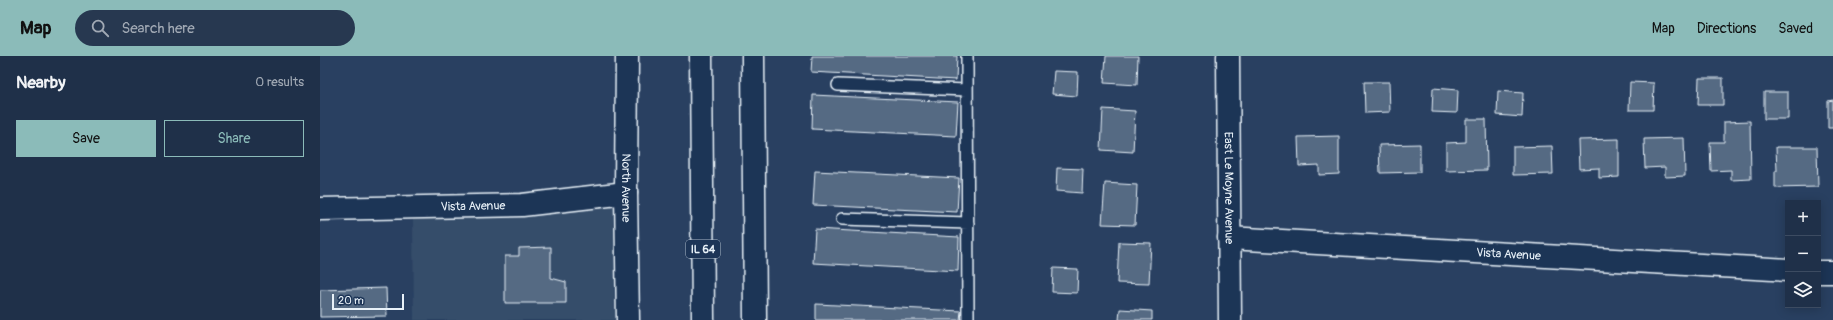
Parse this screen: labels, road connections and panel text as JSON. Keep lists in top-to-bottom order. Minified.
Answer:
{"streets":{"street":["North Avenue","East Le Moyne Avenue","Vista Avenue","IL 64"]},"crossings":[["North Avenue","Vista Avenue"],["East Le Moyne Avenue","Vista Avenue"]],"scale_bar":"20 m","page":{"header":"Map","search":"Search here","nav":["Map","Directions","Saved"],"heading":["Nearby","0 results"],"buttons":["Save","Share"],"map_buttons":["+","−"],"scale":"20 m"}}
